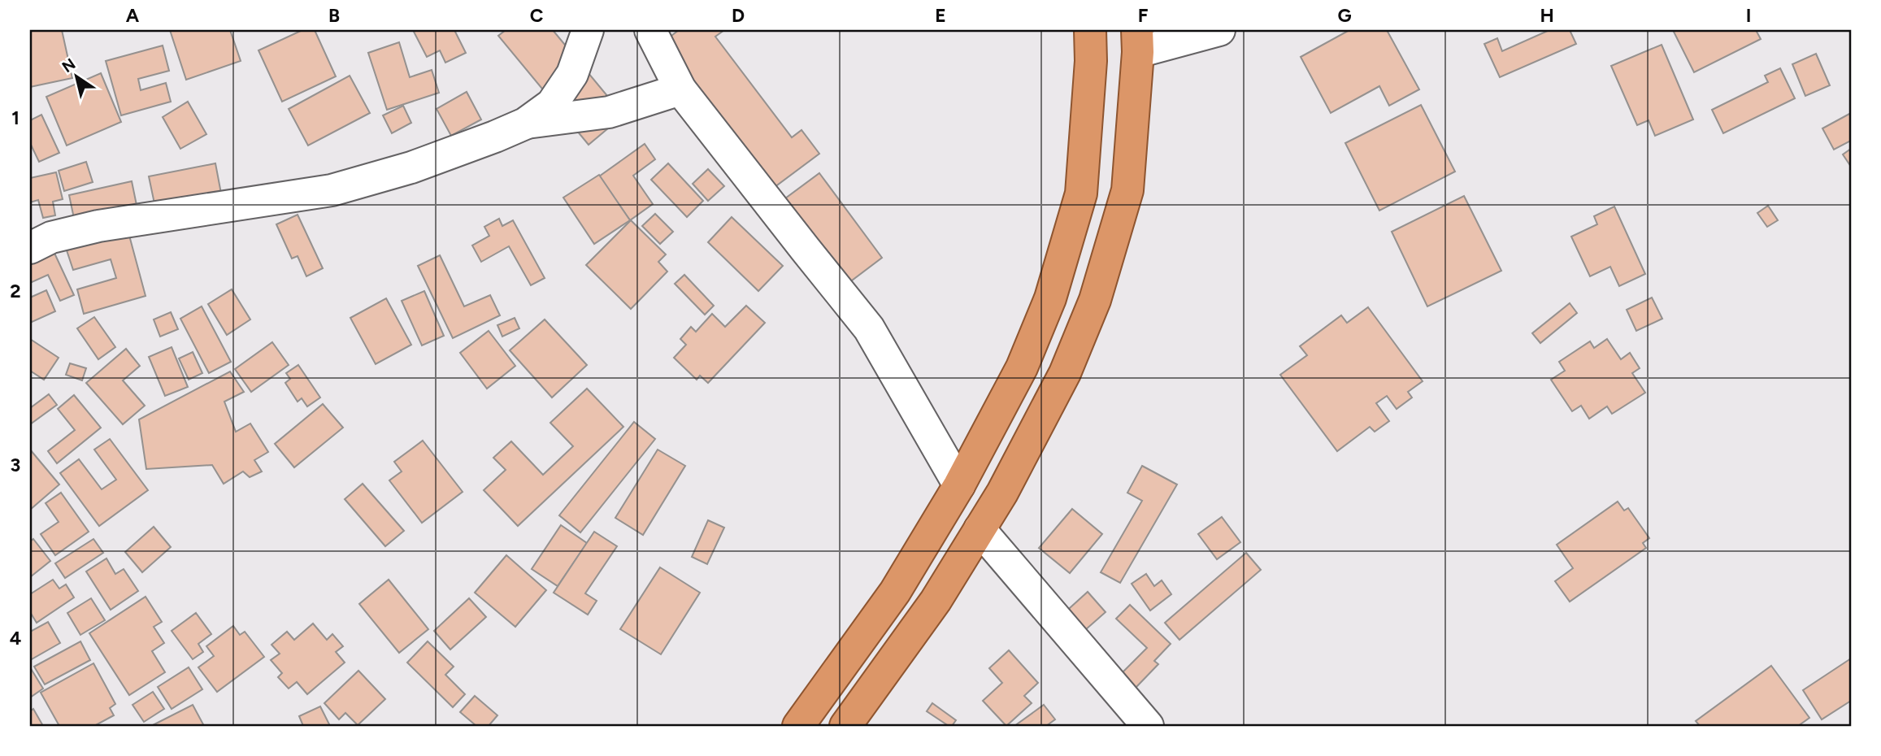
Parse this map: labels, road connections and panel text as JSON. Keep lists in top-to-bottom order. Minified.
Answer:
{"north":"top left","grid":{"columns":["A","B","C","D","E","F","G","H","I"],"rows":["1","2","3","4"]}}
